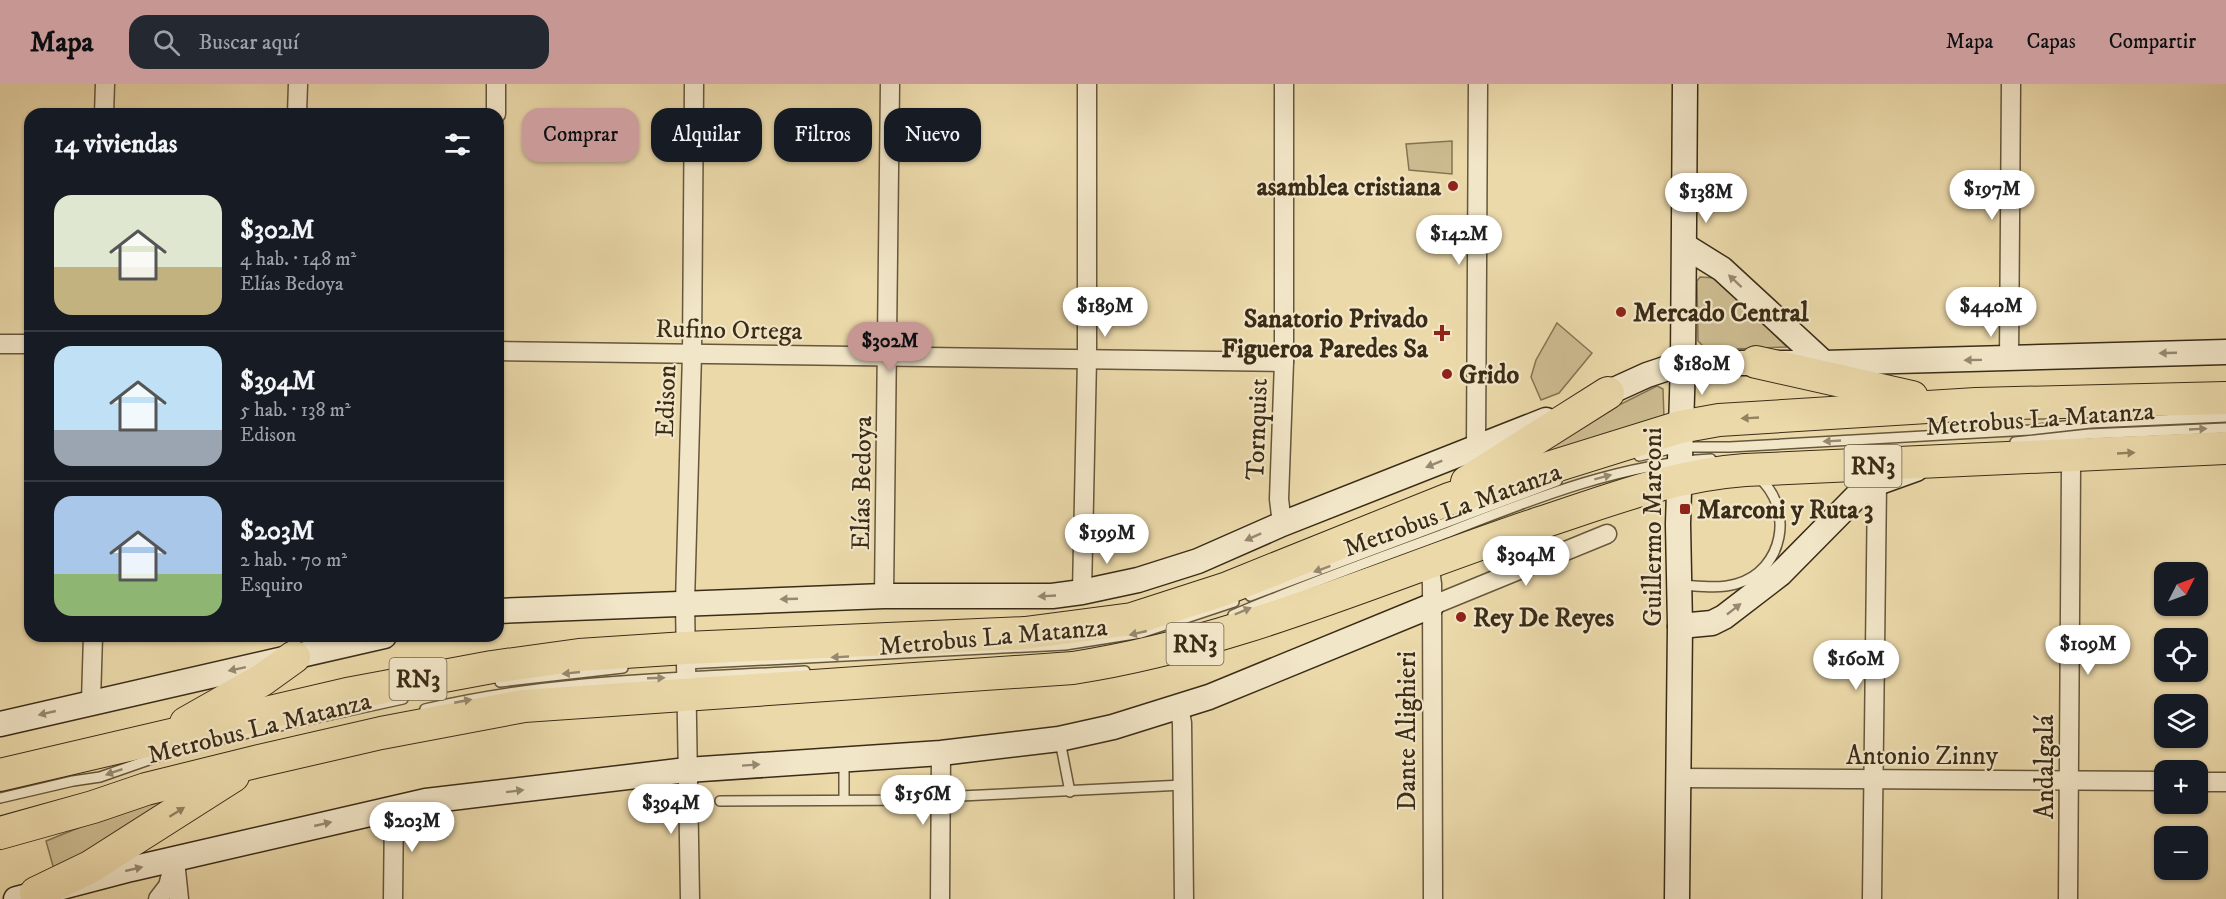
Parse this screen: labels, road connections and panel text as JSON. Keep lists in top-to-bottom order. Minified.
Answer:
{"streets":{"highway":["RN3"],"street":["Rufino Ortega","Edison","Tornquist","Elías Bedoya","Guillermo Marconi","Dante Alighieri","Antonio Zinny","Andalgalá"],"lane":["Metrobus La Matanza"]},"crossings":[["Rufino Ortega","Edison"],["Rufino Ortega","Tornquist"],["Rufino Ortega","Elías Bedoya"],["Edison","Metrobus La Matanza"],["Edison","RN3"],["Metrobus La Matanza","RN3"],["Metrobus La Matanza","Guillermo Marconi"],["RN3","Guillermo Marconi"],["RN3","Dante Alighieri"],["RN3","Andalgalá"],["Guillermo Marconi","Antonio Zinny"],["Antonio Zinny","Andalgalá"]],"places":{"other":["asamblea cristiana","Mercado Central","Grido","Rey De Reyes"],"health":["Sanatorio Privado Figueroa Paredes Sa"],"transit":["Marconi y Ruta 3"]},"north":"top right","page":{"header":"Mapa","search":"Buscar aquí","nav":["Mapa","Capas","Compartir"],"chip":["Comprar","Alquilar","Filtros","Nuevo"],"heading":"14 viviendas","price":["$197M","$138M","$142M","$189M","$440M","$302M","$180M","$199M","$304M","$109M","$160M","$156M","$394M","$203M"],"list":[{"name":"$302M","note":"4 hab. · 148 m² · Elías Bedoya"},{"name":"$394M","note":"5 hab. · 138 m² · Edison"},{"name":"$203M","note":"2 hab. · 70 m² · Esquiro"}],"map_buttons":["+","−"]}}
